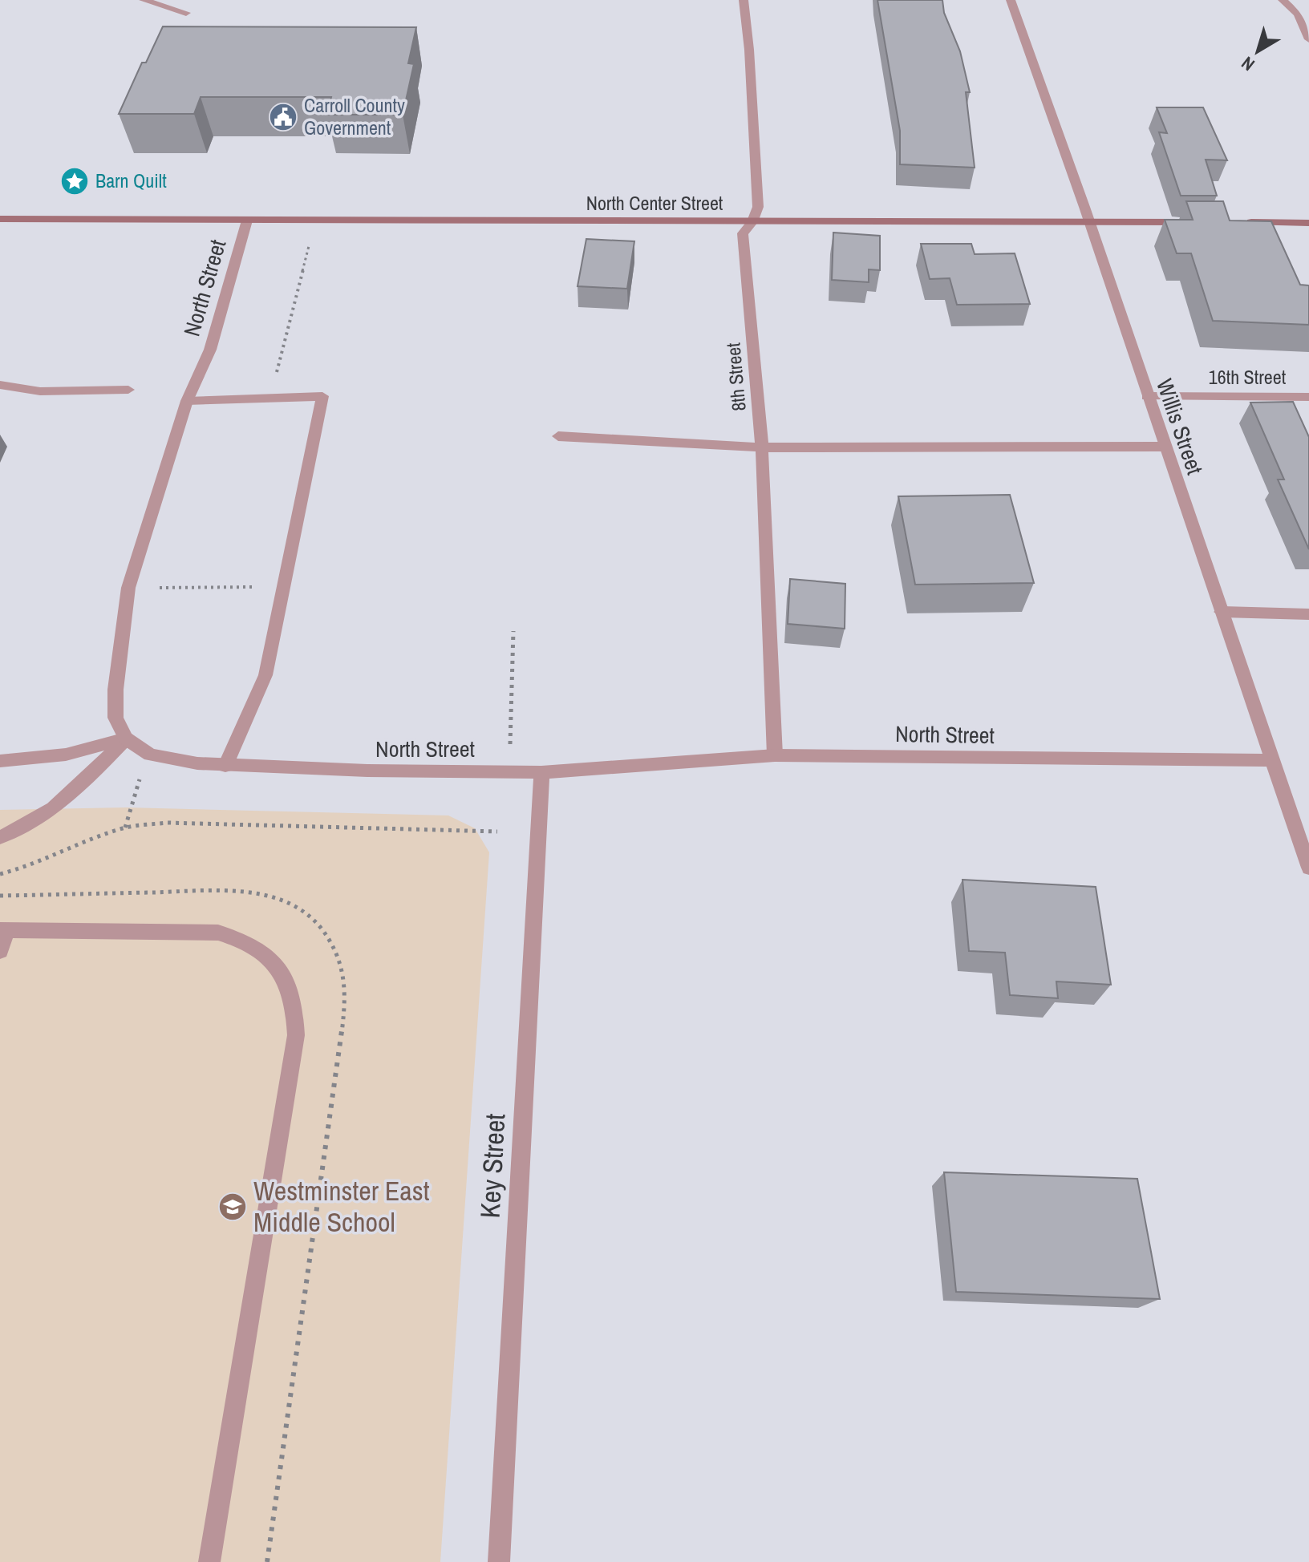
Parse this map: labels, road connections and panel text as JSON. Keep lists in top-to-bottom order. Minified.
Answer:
{"streets":{"street":["North Center Street","North Street","8th Street","16th Street","Willis Street","Key Street"]},"crossings":[["North Center Street","North Street"],["North Center Street","8th Street"],["North Center Street","Willis Street"],["North Street","8th Street"],["North Street","Willis Street"],["North Street","Key Street"],["16th Street","Willis Street"]],"places":{"public building":["Carroll County Government"],"place":["Barn Quilt"],"school or university":["Westminster East Middle School"]},"north":"bottom left"}
